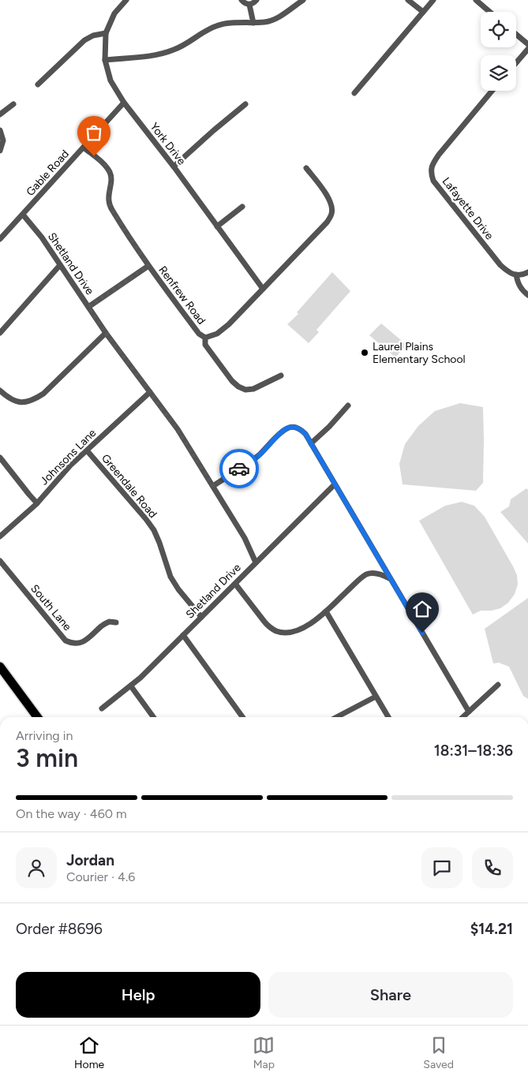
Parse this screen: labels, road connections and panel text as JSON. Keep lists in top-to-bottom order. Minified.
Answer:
{"streets":{"street":["York Drive","Gable Road","Lafayette Drive","Shetland Drive","Renfrew Road","Johnsons Lane","Greendale Road","South Lane"]},"crossings":[["York Drive","Gable Road"],["York Drive","Renfrew Road"],["Gable Road","Shetland Drive"],["Gable Road","Renfrew Road"],["Shetland Drive","Johnsons Lane"],["Shetland Drive","Greendale Road"],["Johnsons Lane","Greendale Road"]],"places":["Laurel Plains Elementary School"],"page":{"heading":["3 min","Arriving in","18:31–18:36"],"panel":["Jordan","Courier · 4.6","Order #8696","$14.21"],"bar":"On the way · 460 m","buttons":["Help","Share"],"tabs":["Home","Map","Saved"]}}
